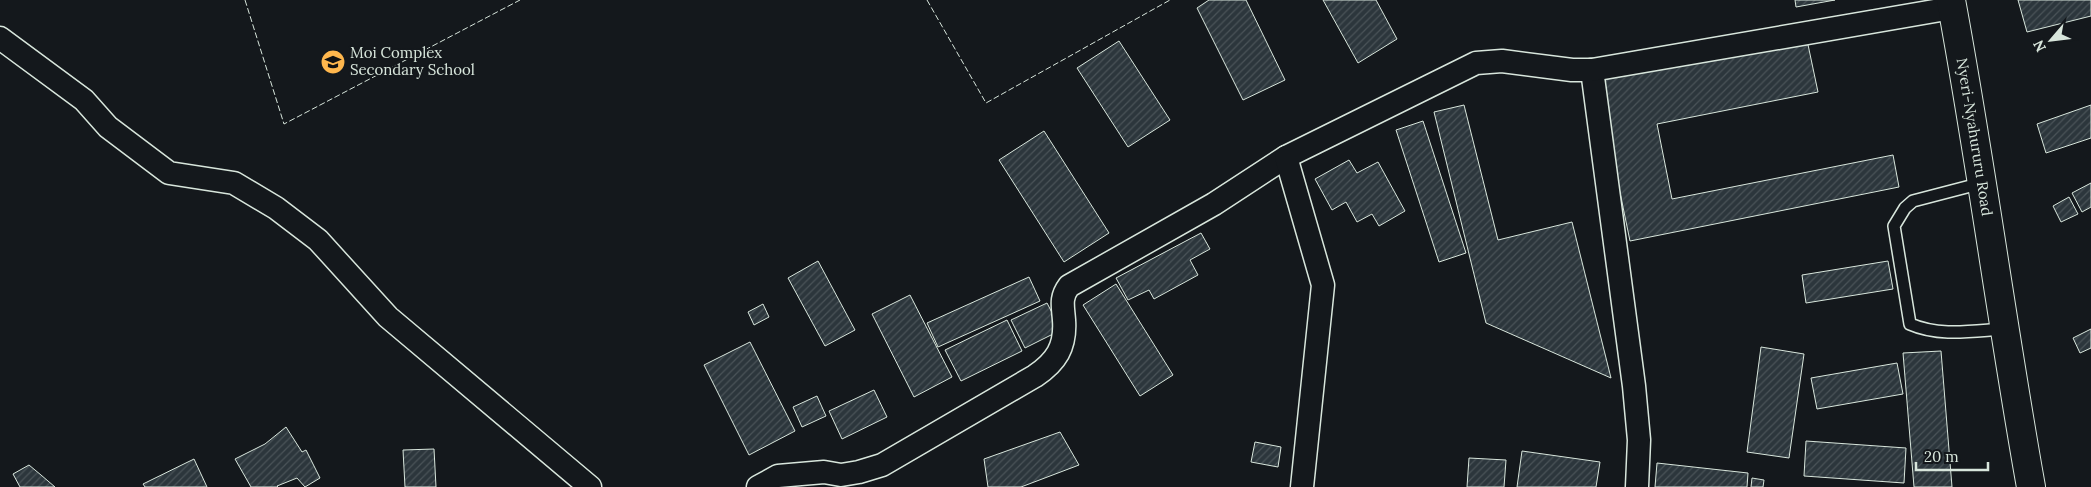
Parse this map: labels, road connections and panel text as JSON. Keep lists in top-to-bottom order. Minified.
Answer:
{"streets":{"main road":["Nyeri-Nyahururu Road"]},"places":{"school or university":["Moi Complex Secondary School"]},"scale_bar":"20 m","north":"bottom left"}
